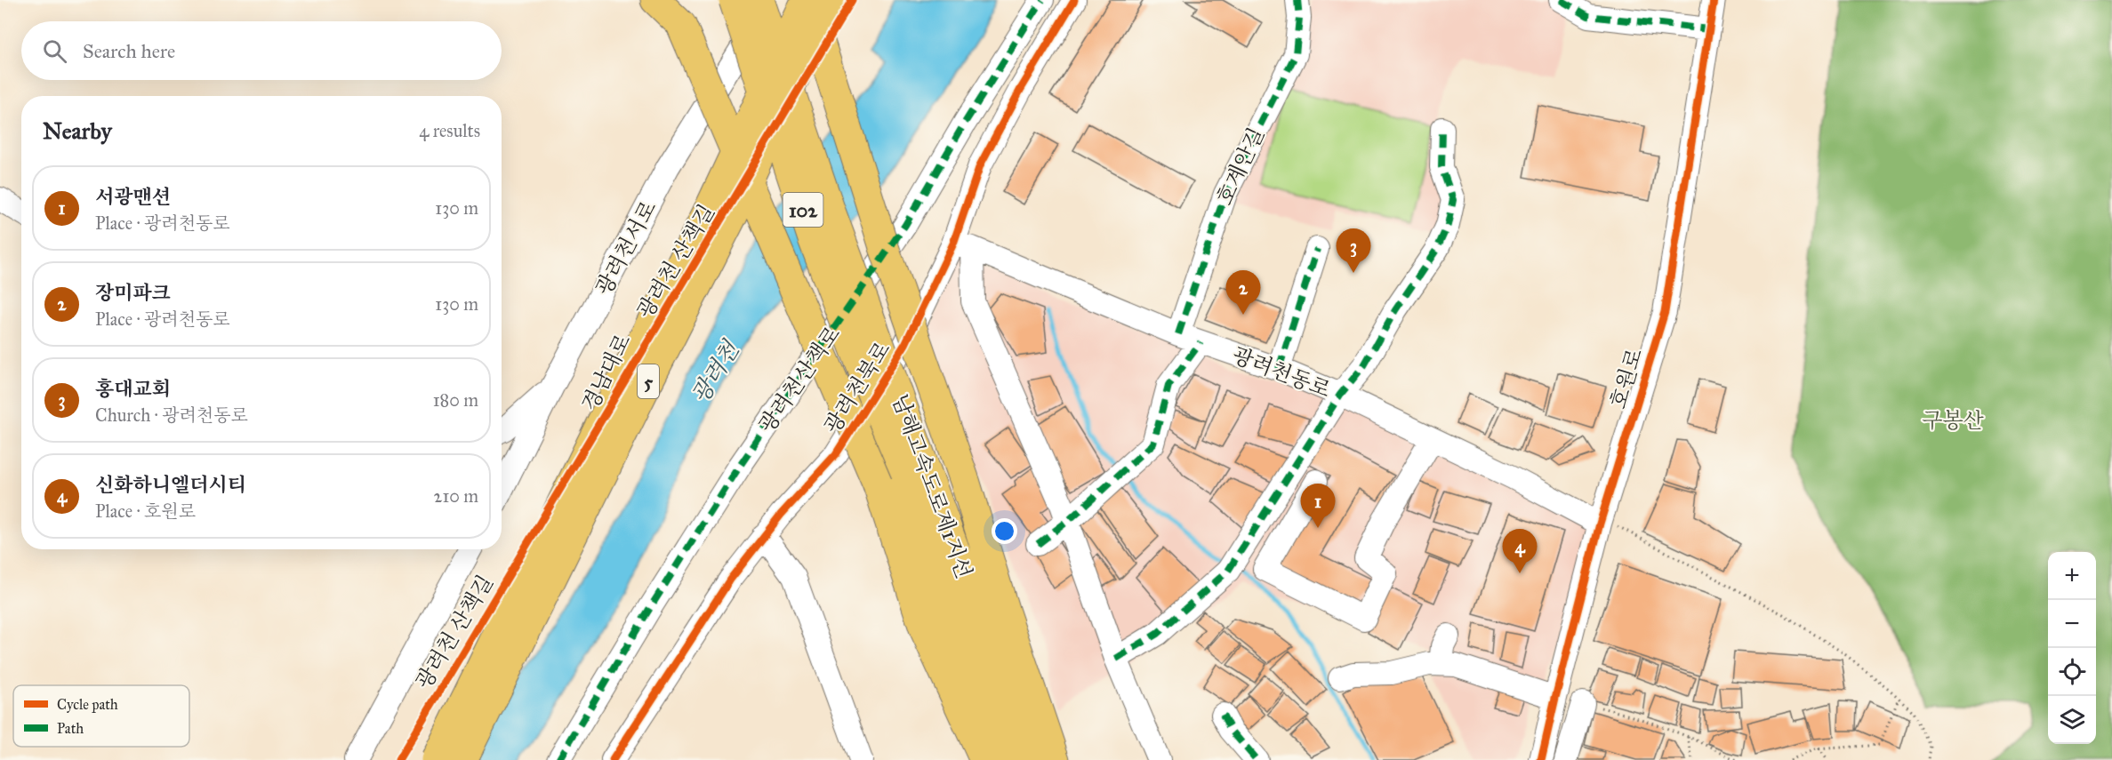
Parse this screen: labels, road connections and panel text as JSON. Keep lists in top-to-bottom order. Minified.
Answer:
{"streets":{"highway":["102","경남대로","5","남해고속도로제1지선"],"street":["호계안길","광려천서로","광려천동로","호원로","광려천산책로","광려천북로"],"cycle path":["광려천 산책길"]},"crossings":[["호계안길","광려천동로"],["광려천동로","호원로"],["광려천동로","광려천북로"]],"water":["광려천"],"parks":["구봉산"],"legend":["Cycle path","Path"],"page":{"search":"Search here","heading":["Nearby","4 results"],"list":[{"mark":"1","name":"서광맨션","note":"Place · 광려천동로","value":"130 m"},{"mark":"2","name":"장미파크","note":"Place · 광려천동로","value":"130 m"},{"mark":"3","name":"홍대교회","note":"Church · 광려천동로","value":"180 m"},{"mark":"4","name":"신화하니엘더시티","note":"Place · 호원로","value":"210 m"}],"pins":["3","2","1","4"],"map_buttons":["+","−"]}}
